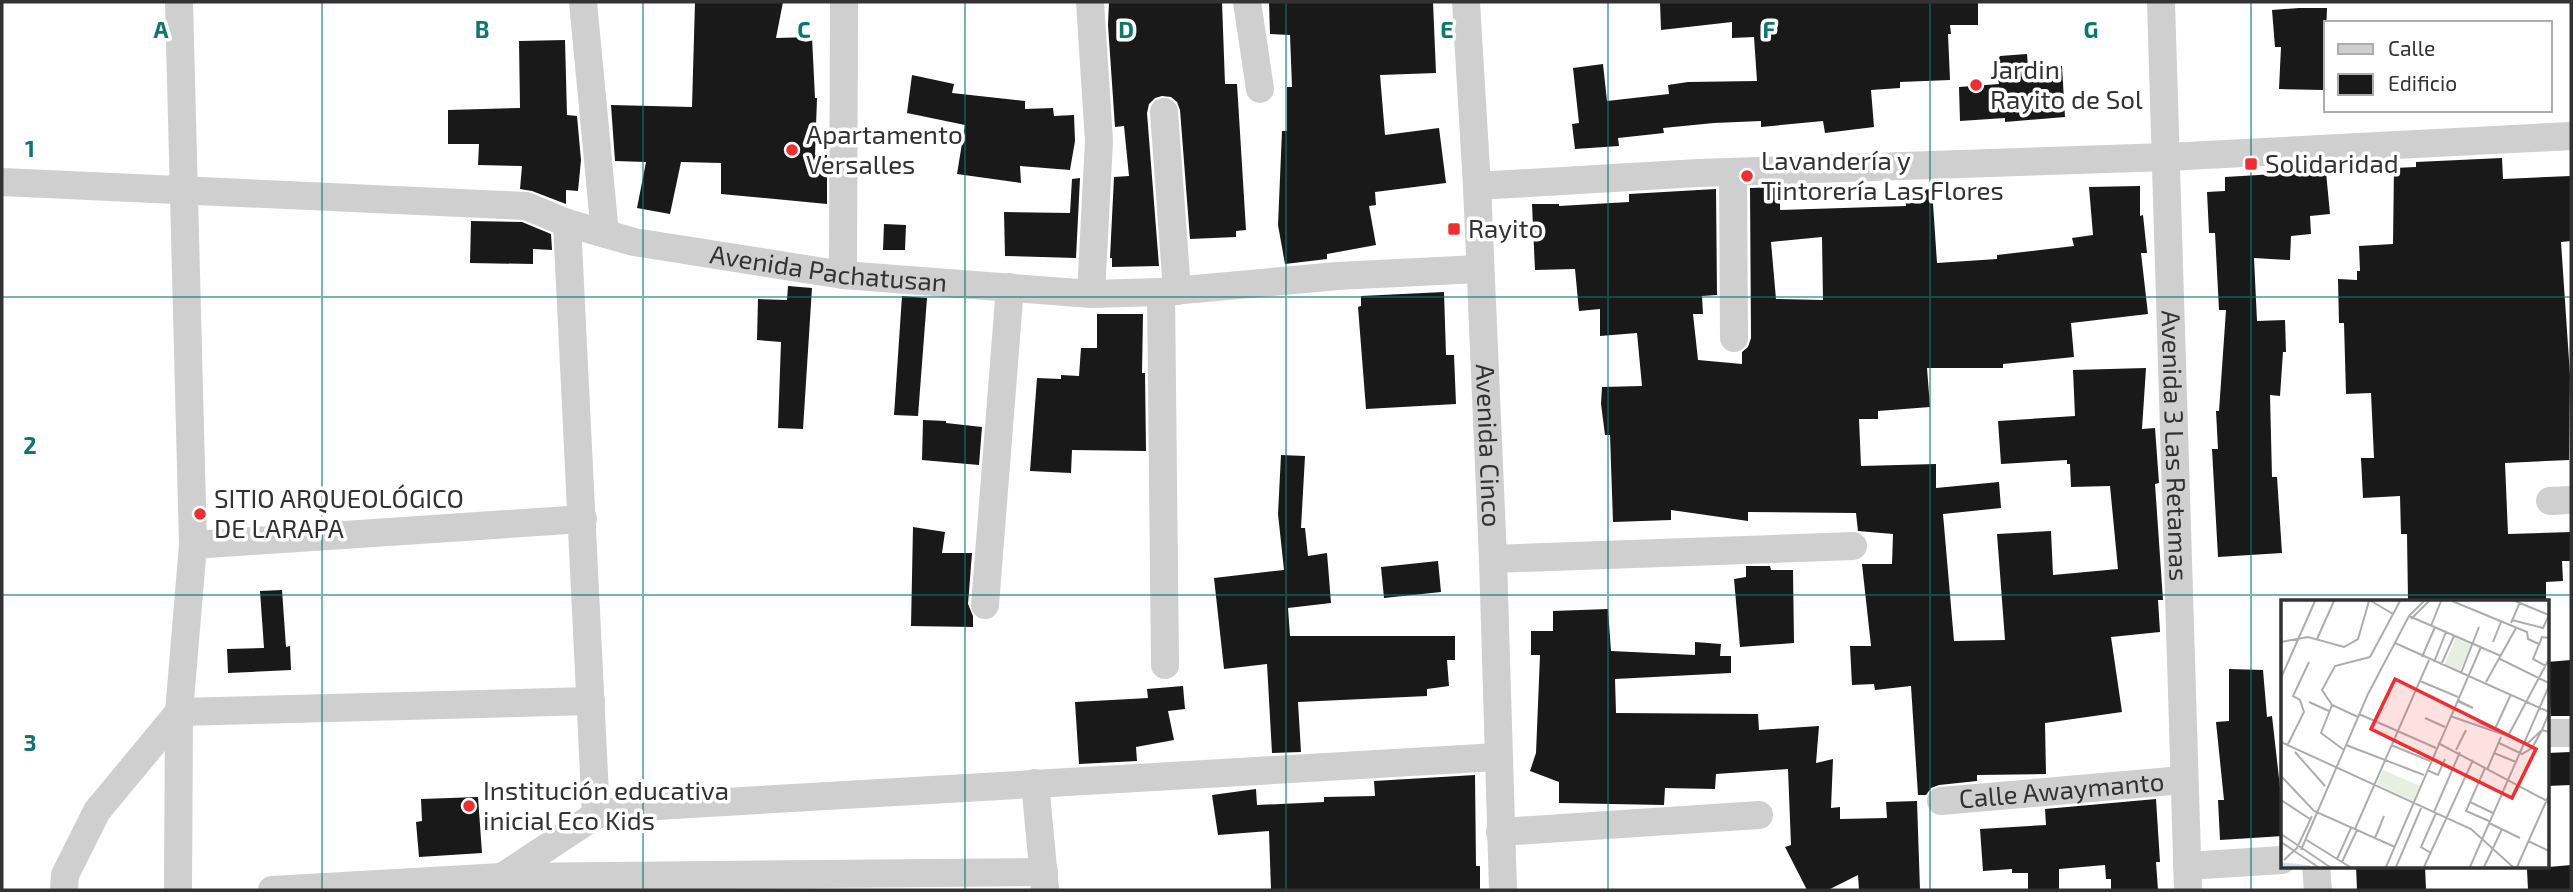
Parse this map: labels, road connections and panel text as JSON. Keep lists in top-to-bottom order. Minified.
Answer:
{"streets":{"street":["Avenida Pachatusan","Avenida Cinco","Avenida 3 Las Retamas","Calle Awaymanto"]},"crossings":[["Avenida Pachatusan","Avenida Cinco"],["Avenida 3 Las Retamas","Calle Awaymanto"]],"places":{"other":["Jardin Rayito de Sol","Apartamento Versalles","Lavandería y Tintorería Las Flores","SITIO ARQUEOLÓGICO DE LARAPA","Institución educativa inicial Eco Kids"],"transit":["Solidaridad","Rayito"]},"legend":["Calle","Edificio"],"grid":{"columns":["A","B","C","D","E","F","G"],"rows":["1","2","3"]}}
